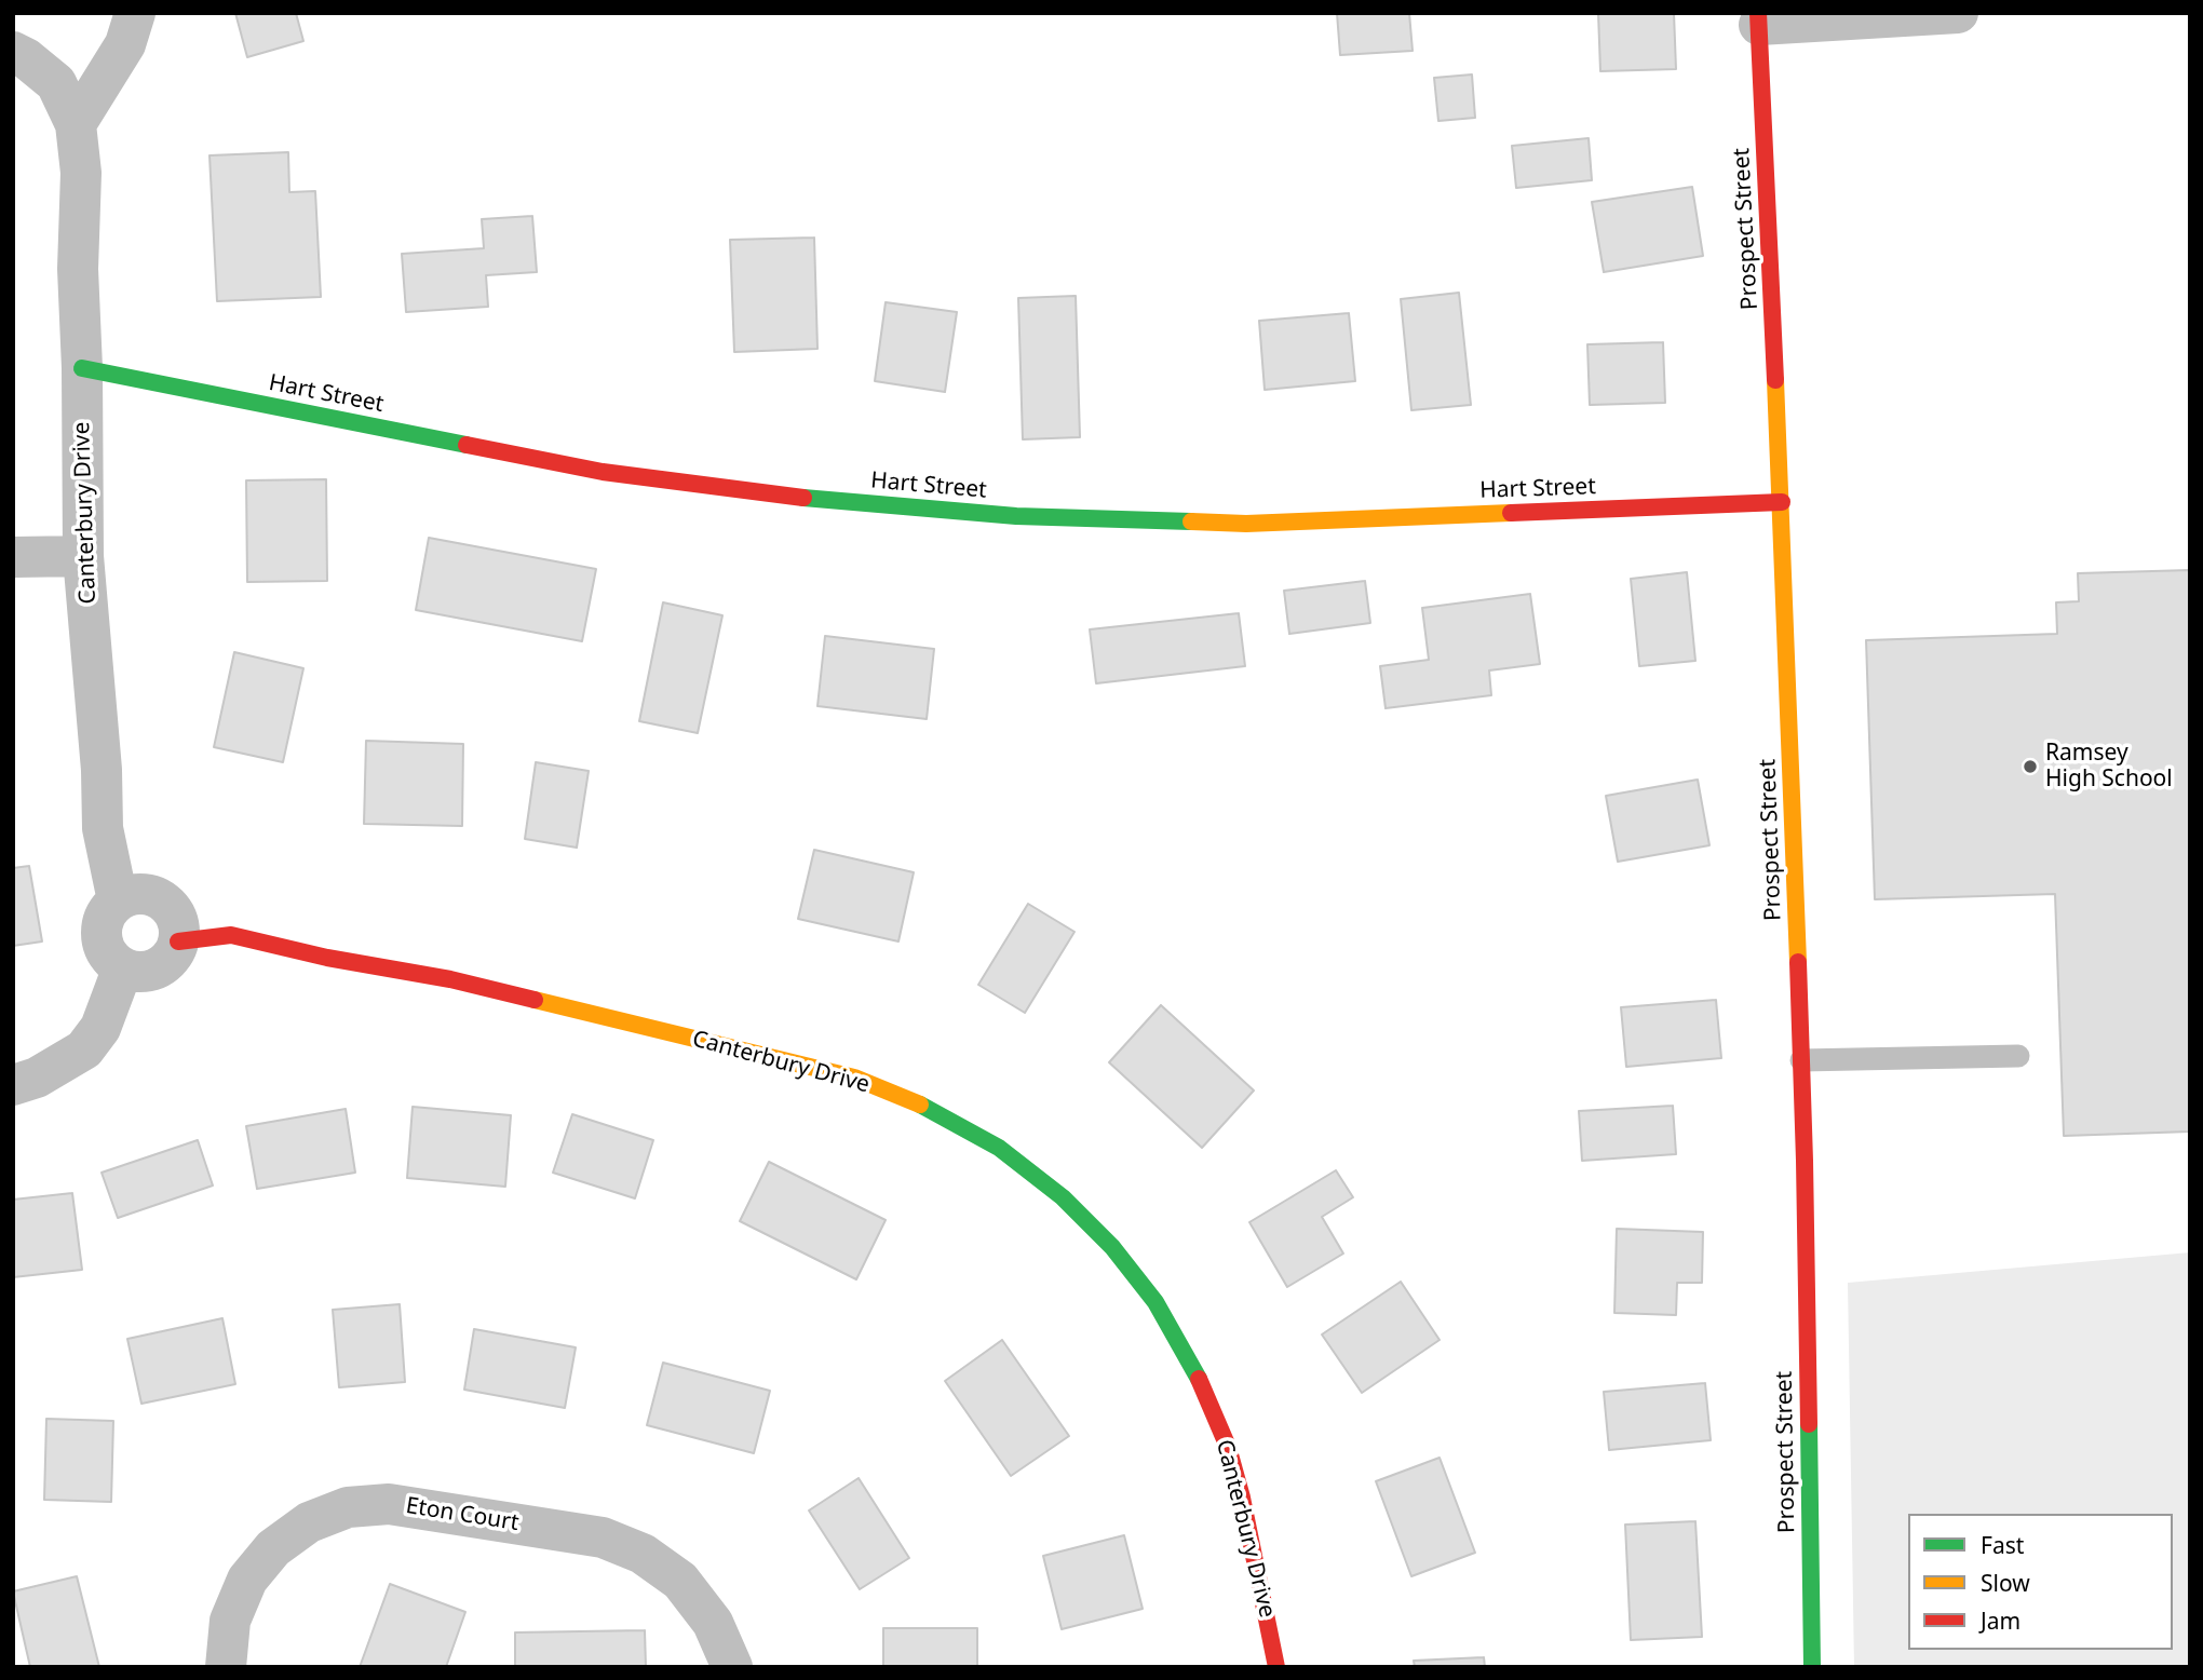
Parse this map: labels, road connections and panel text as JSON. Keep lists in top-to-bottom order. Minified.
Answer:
{"streets":{"street":["Prospect Street","Hart Street","Canterbury Drive","Eton Court"]},"crossings":[["Prospect Street","Hart Street"],["Hart Street","Canterbury Drive"]],"places":["Ramsey High School"],"legend":["Fast","Slow","Jam"]}
